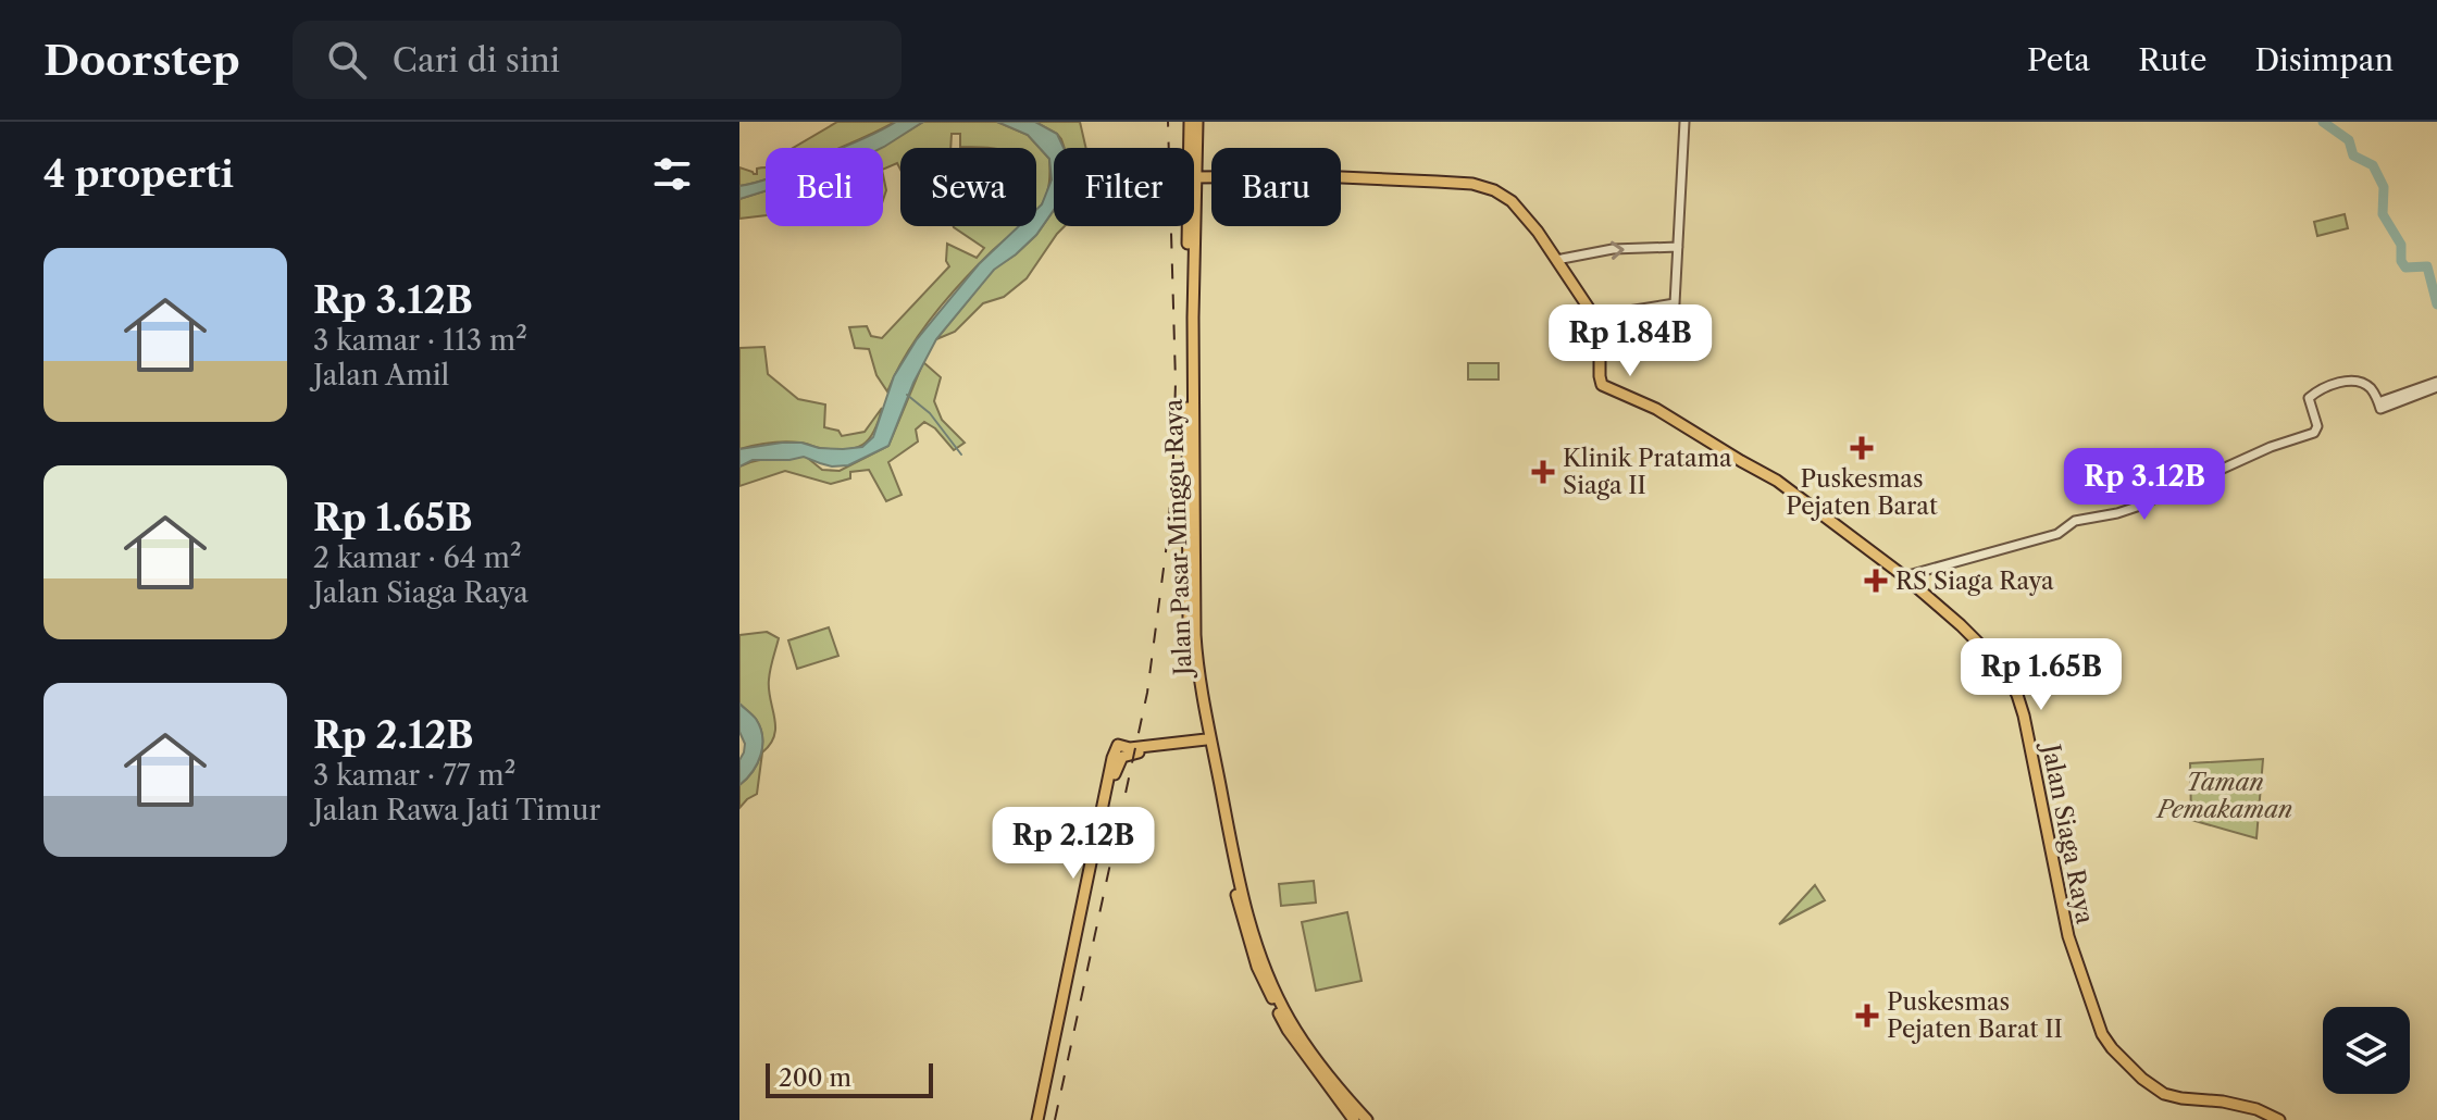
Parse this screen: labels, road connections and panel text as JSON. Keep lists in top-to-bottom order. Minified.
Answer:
{"streets":{"main road":["Jalan Pasar Minggu Raya","Jalan Siaga Raya"]},"parks":["Taman Pemakaman"],"places":{"health":["Puskesmas Pejaten Barat","Klinik Pratama Siaga II","RS Siaga Raya","Puskesmas Pejaten Barat II"]},"scale_bar":"200 m","page":{"header":"Doorstep","search":"Cari di sini","nav":["Peta","Rute","Disimpan"],"heading":"4 properti","chip":["Beli","Sewa","Filter","Baru"],"list":[{"name":"Rp 3.12B","note":"3 kamar · 113 m² · Jalan Amil"},{"name":"Rp 1.65B","note":"2 kamar · 64 m² · Jalan Siaga Raya"},{"name":"Rp 2.12B","note":"3 kamar · 77 m² · Jalan Rawa Jati Timur"}],"price":["Rp 1.84B","Rp 3.12B","Rp 1.65B","Rp 2.12B"],"scale":"200 m"}}
